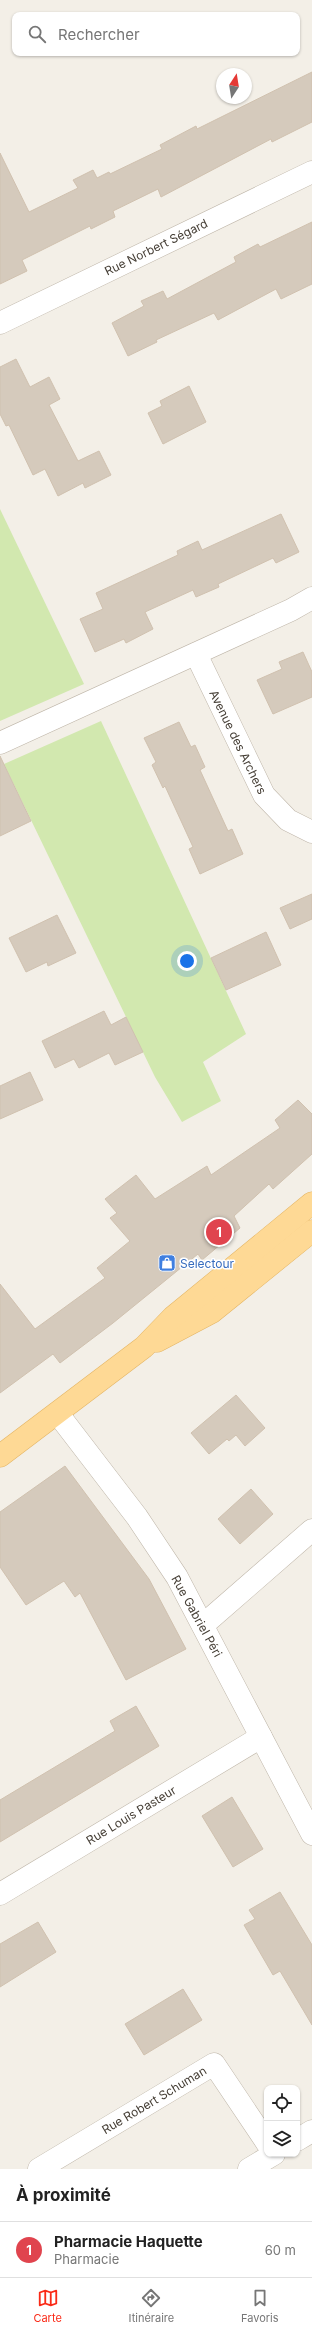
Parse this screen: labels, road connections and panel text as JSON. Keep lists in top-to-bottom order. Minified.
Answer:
{"streets":{"street":["Rue Norbert Ségard","Avenue des Archers","Rue Gabriel Péri","Rue Louis Pasteur","Rue Robert Schuman"]},"crossings":[["Rue Gabriel Péri","Rue Louis Pasteur"]],"places":{"shop":["Selectour"]},"north":"top","page":{"search":"Rechercher","pins":"1","heading":"À proximité","list":[{"mark":"1","name":"Pharmacie Haquette","note":"Pharmacie","value":"60 m"}],"nav":["Carte","Itinéraire","Favoris"]}}
